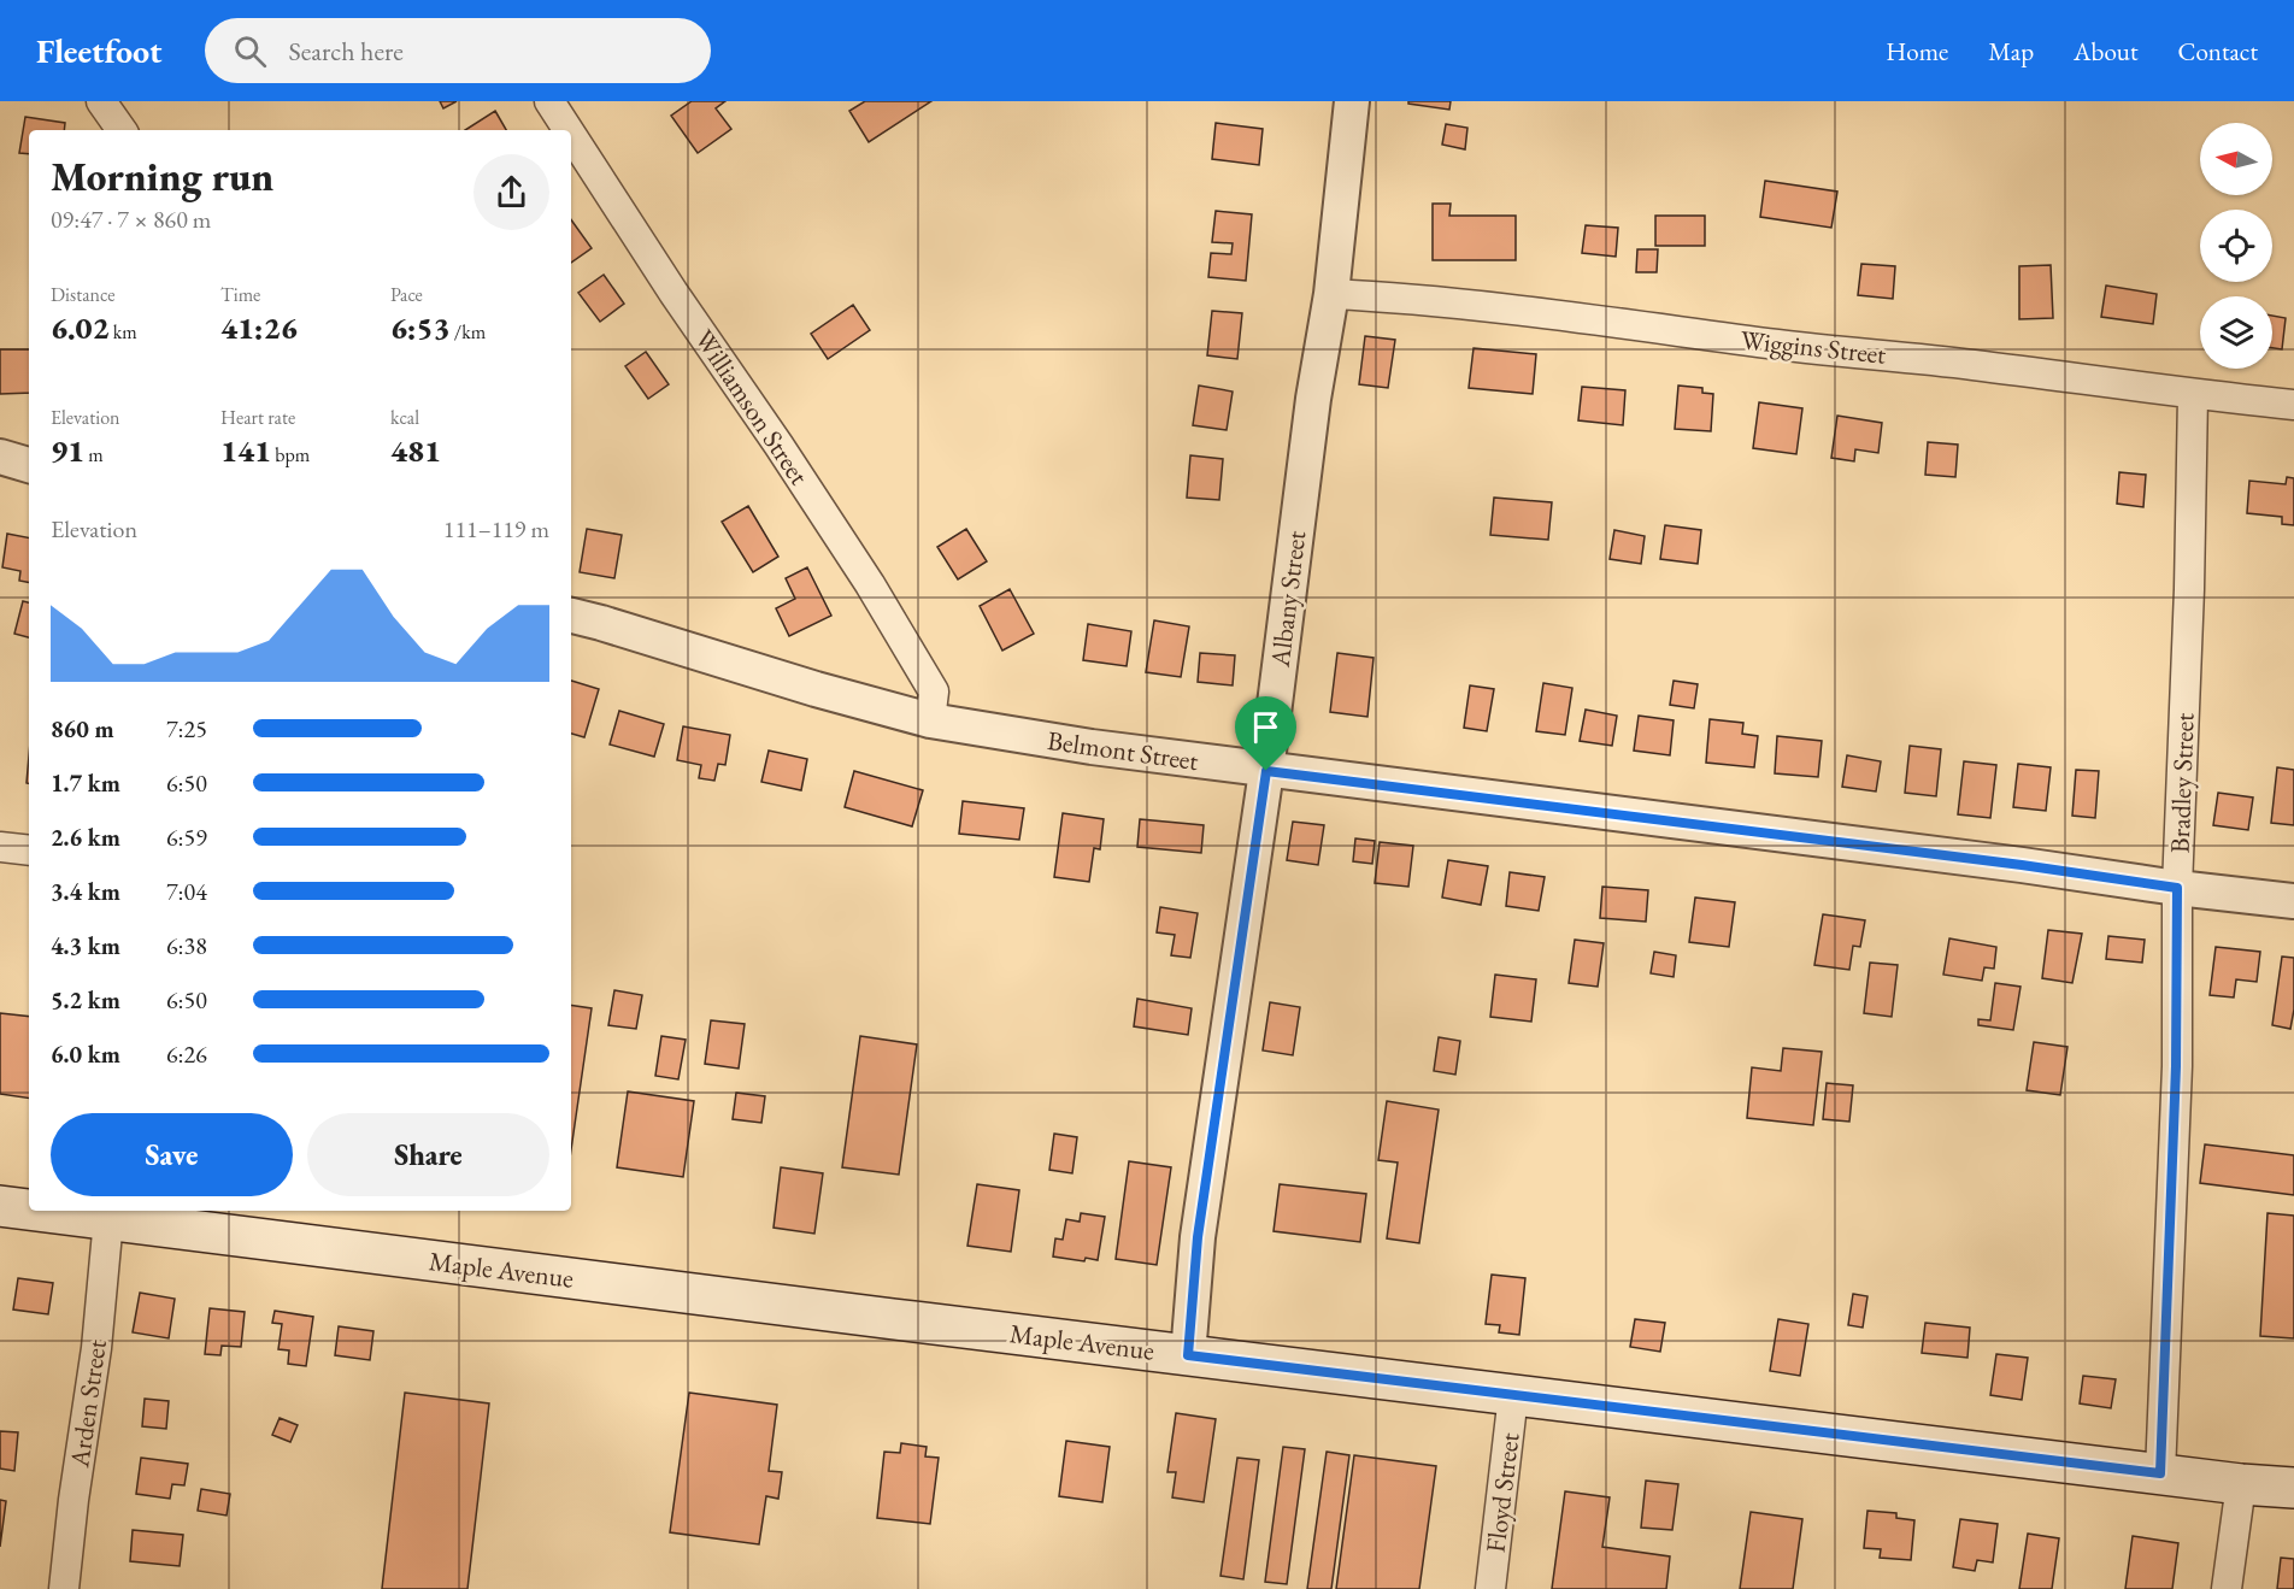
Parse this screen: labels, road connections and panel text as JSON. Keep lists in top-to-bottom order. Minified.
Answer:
{"streets":{"main road":["Maple Avenue"],"street":["Wiggins Street","Williamson Street","Albany Street","Belmont Street","Bradley Street","Arden Street","Floyd Street"]},"crossings":[["Wiggins Street","Albany Street"],["Wiggins Street","Bradley Street"],["Williamson Street","Belmont Street"],["Albany Street","Belmont Street"],["Albany Street","Maple Avenue"],["Belmont Street","Bradley Street"],["Bradley Street","Maple Avenue"],["Maple Avenue","Arden Street"],["Maple Avenue","Floyd Street"]],"north":"left","page":{"header":"Fleetfoot","search":"Search here","nav":["Home","Map","About","Contact"],"heading":["Morning run","09:47 · 7 × 860 m"],"stats":[["Distance","6.02 km"],["Time","41:26"],["Pace","6:53 /km"],["Elevation","91 m"],["Heart rate","141 bpm"],["kcal","481"]],"chart":["Elevation","111–119 m"],"list":[{"name":"860 m","note":"7:25"},{"name":"1.7 km","note":"6:50"},{"name":"2.6 km","note":"6:59"},{"name":"3.4 km","note":"7:04"},{"name":"4.3 km","note":"6:38"},{"name":"5.2 km","note":"6:50"},{"name":"6.0 km","note":"6:26"}],"buttons":["Save","Share"]}}
